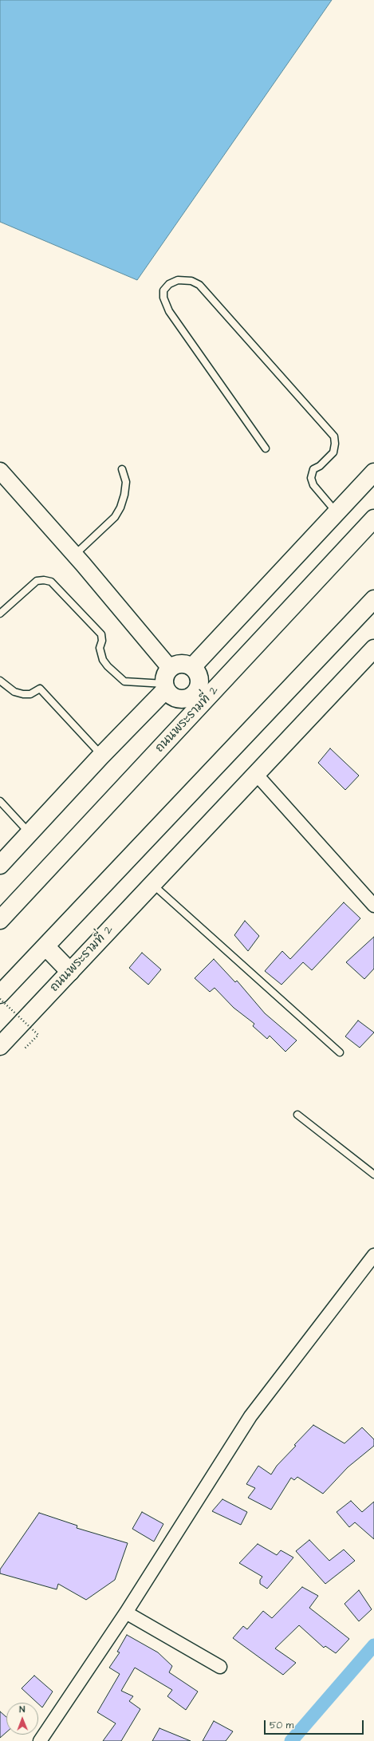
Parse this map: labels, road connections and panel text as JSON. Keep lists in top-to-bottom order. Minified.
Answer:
{"streets":{"main road":["ถนนพระรามที่ 2"]},"scale_bar":"50 m","north":"top"}
